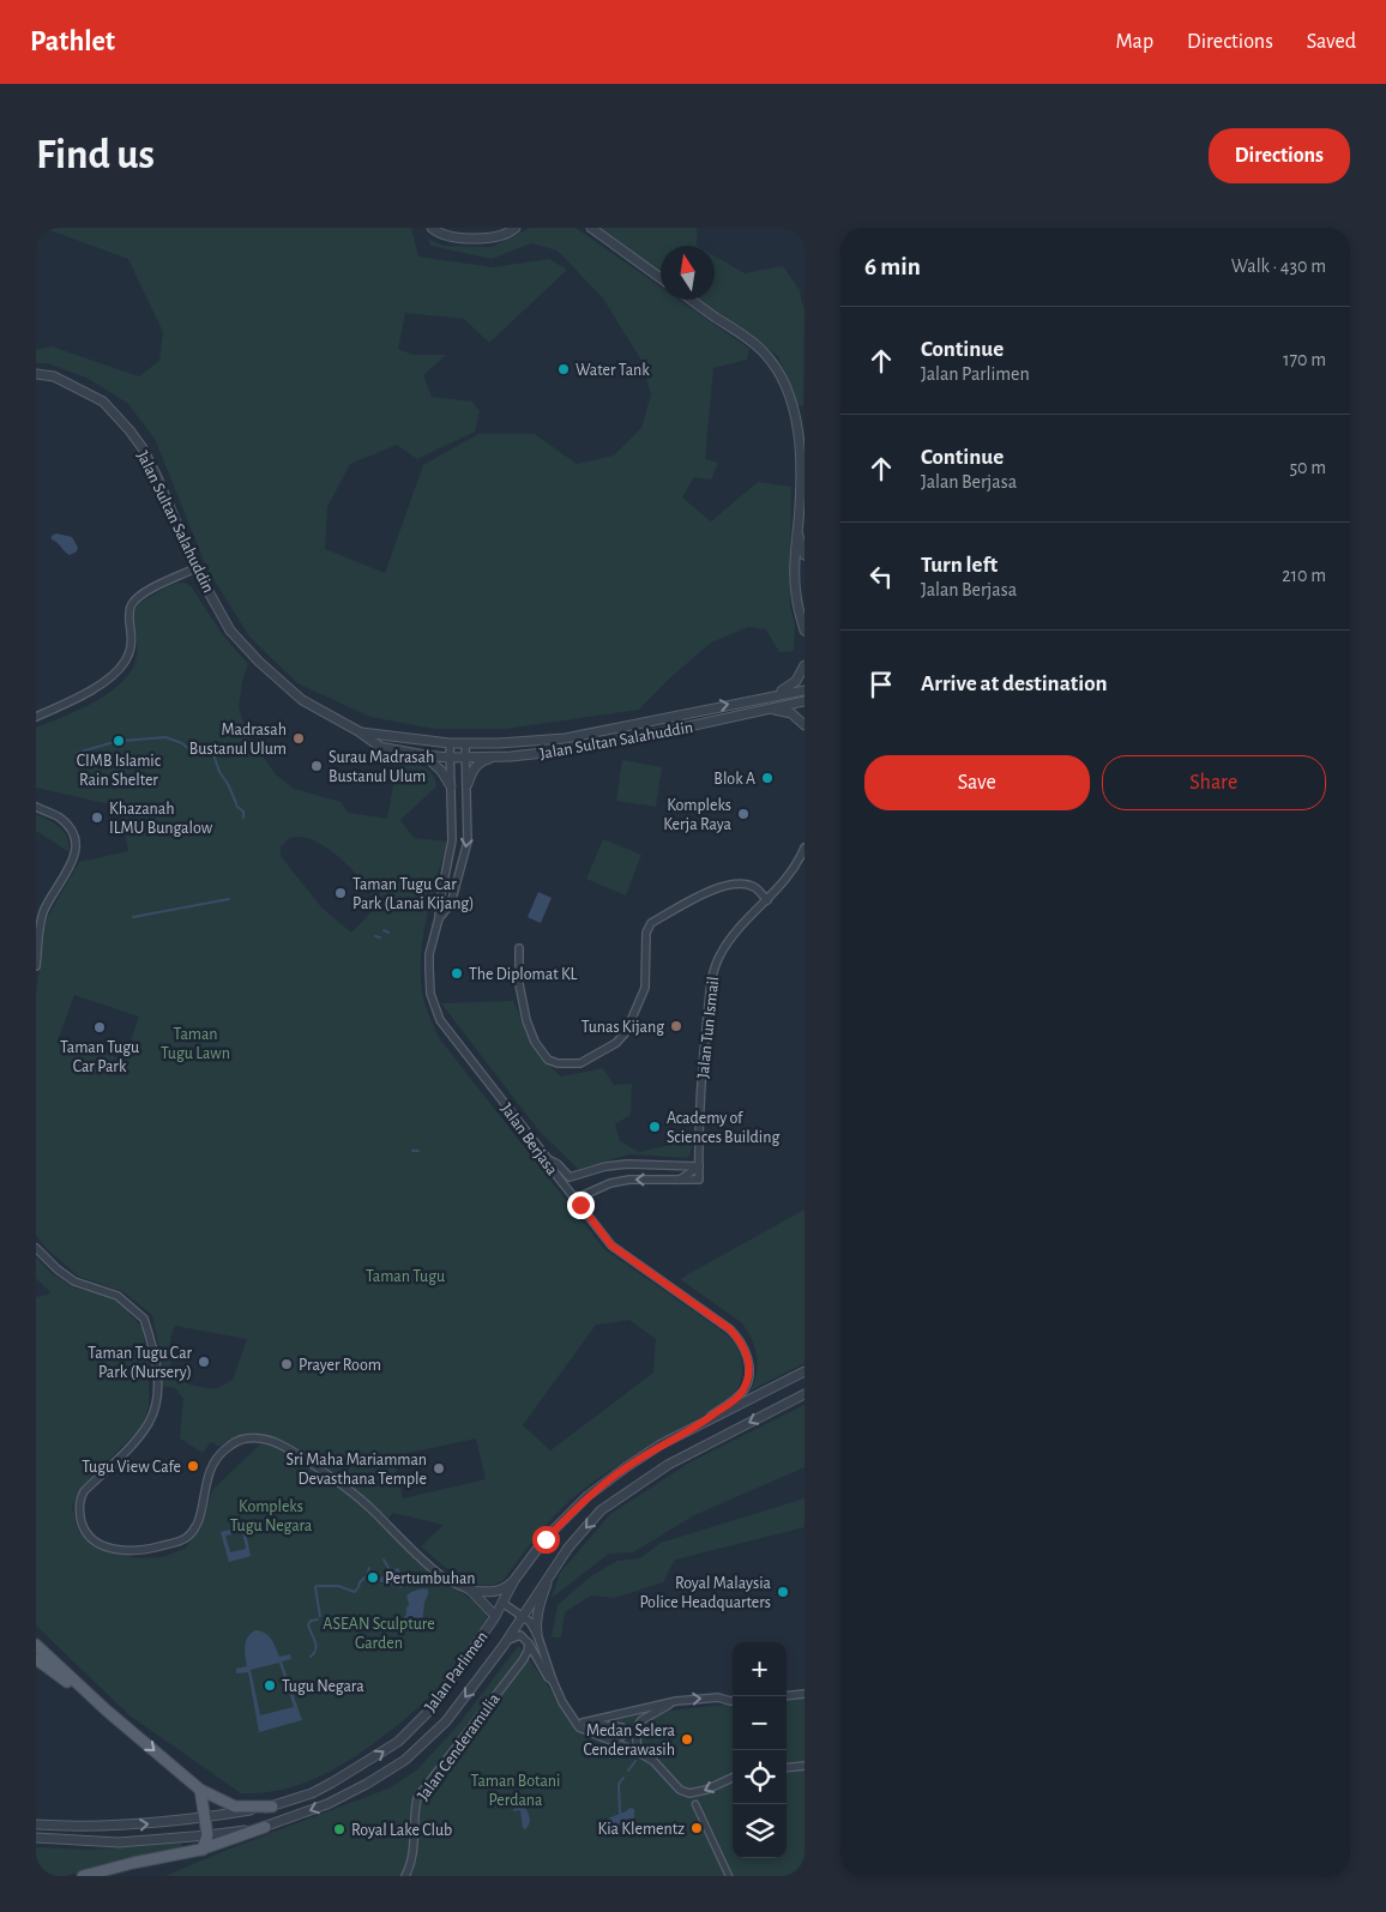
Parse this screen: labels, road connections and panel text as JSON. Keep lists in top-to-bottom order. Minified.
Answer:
{"streets":{"street":["Jalan Sultan Salahuddin","Jalan Tun Ismail","Jalan Berjasa","Jalan Parlimen","Jalan Cenderamulia"]},"crossings":[["Jalan Sultan Salahuddin","Jalan Berjasa"],["Jalan Tun Ismail","Jalan Berjasa"],["Jalan Berjasa","Jalan Parlimen"]],"parks":["Taman Tugu Lawn","Taman Tugu","Kompleks Tugu Negara","ASEAN Sculpture Garden","Taman Botani Perdana"],"places":["Water Tank","Madrasah Bustanul Ulum","CIMB Islamic Rain Shelter","Surau Madrasah Bustanul Ulum","Blok A","Kompleks Kerja Raya","Khazanah ILMU Bungalow","Taman Tugu Car Park (Lanai Kijang)","The Diplomat KL","Tunas Kijang","Taman Tugu Car Park","Academy of Sciences Building","Taman Tugu Car Park (Nursery)","Prayer Room","Tugu View Cafe","Sri Maha Mariamman Devasthana Temple","Pertumbuhan","Royal Malaysia Police Headquarters","Tugu Negara","Medan Selera Cenderawasih","Kia Klementz","Royal Lake Club"],"north":"top","page":{"header":"Pathlet","nav":["Map","Directions","Saved"],"buttons":["Directions",["Save","Share"]],"title":"Find us","heading":["6 min","Walk · 430 m"],"list":[["Continue","Jalan Parlimen","170 m"],["Continue","Jalan Berjasa","50 m"],["Turn left","Jalan Berjasa","210 m"],"Arrive at destination"],"map_buttons":["+","−"]}}
